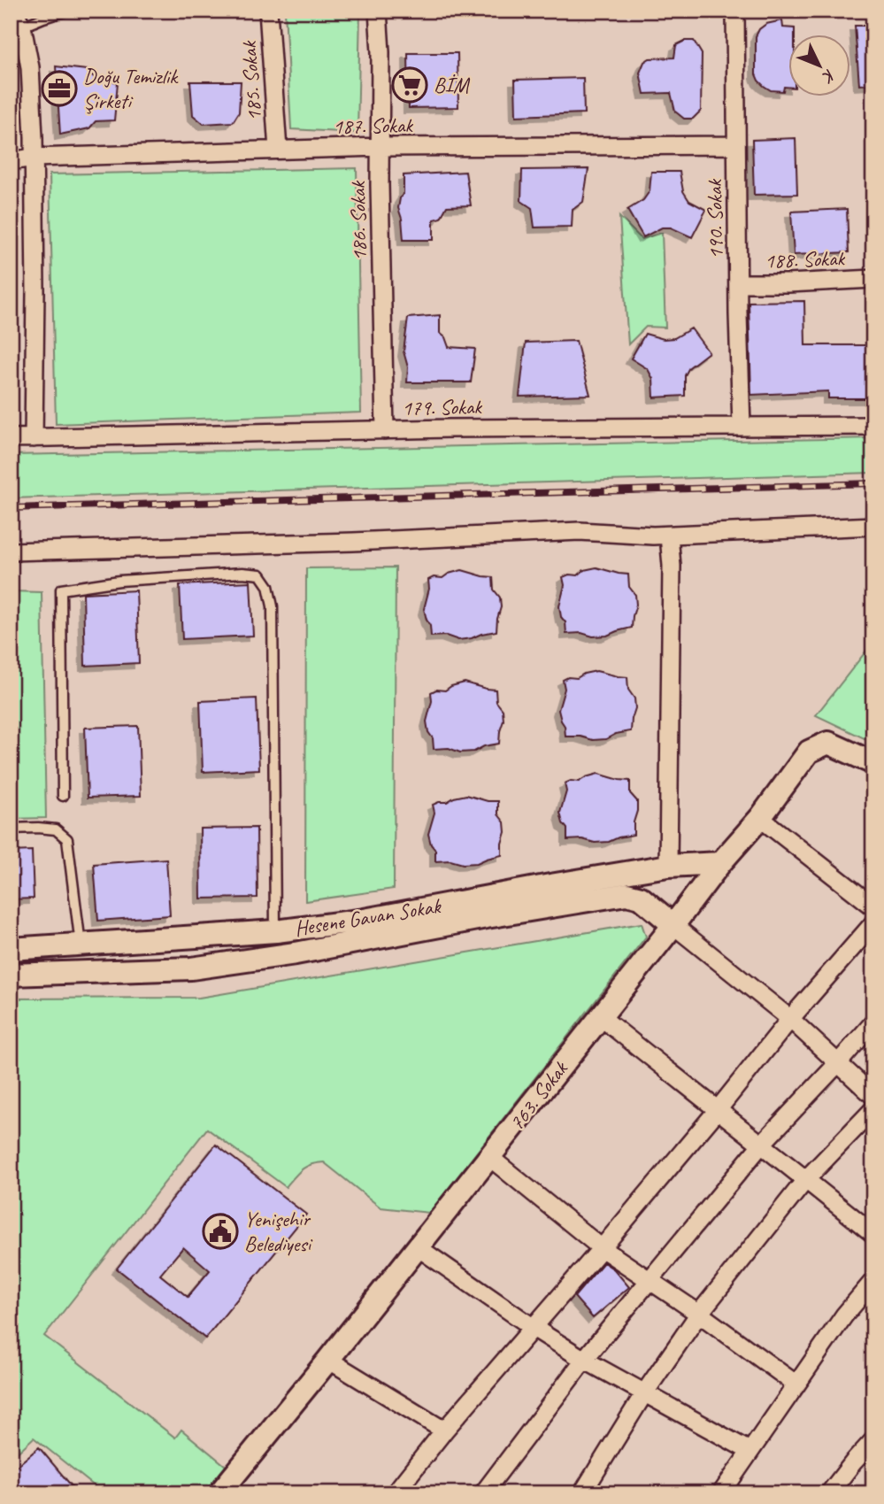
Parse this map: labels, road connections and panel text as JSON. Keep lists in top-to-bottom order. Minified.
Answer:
{"streets":{"street":["185. Sokak","187. Sokak","190. Sokak","186. Sokak","188. Sokak","179. Sokak","Hesene Gavan Sokak","763. Sokak"]},"crossings":[["185. Sokak","187. Sokak"],["187. Sokak","190. Sokak"],["187. Sokak","186. Sokak"],["190. Sokak","188. Sokak"],["190. Sokak","179. Sokak"],["186. Sokak","179. Sokak"],["Hesene Gavan Sokak","763. Sokak"]],"places":{"supermarket":["BİM"],"office":["Doğu Temizlik Şirketi"],"public building":["Yenişehir Belediyesi"]},"north":"bottom right"}
